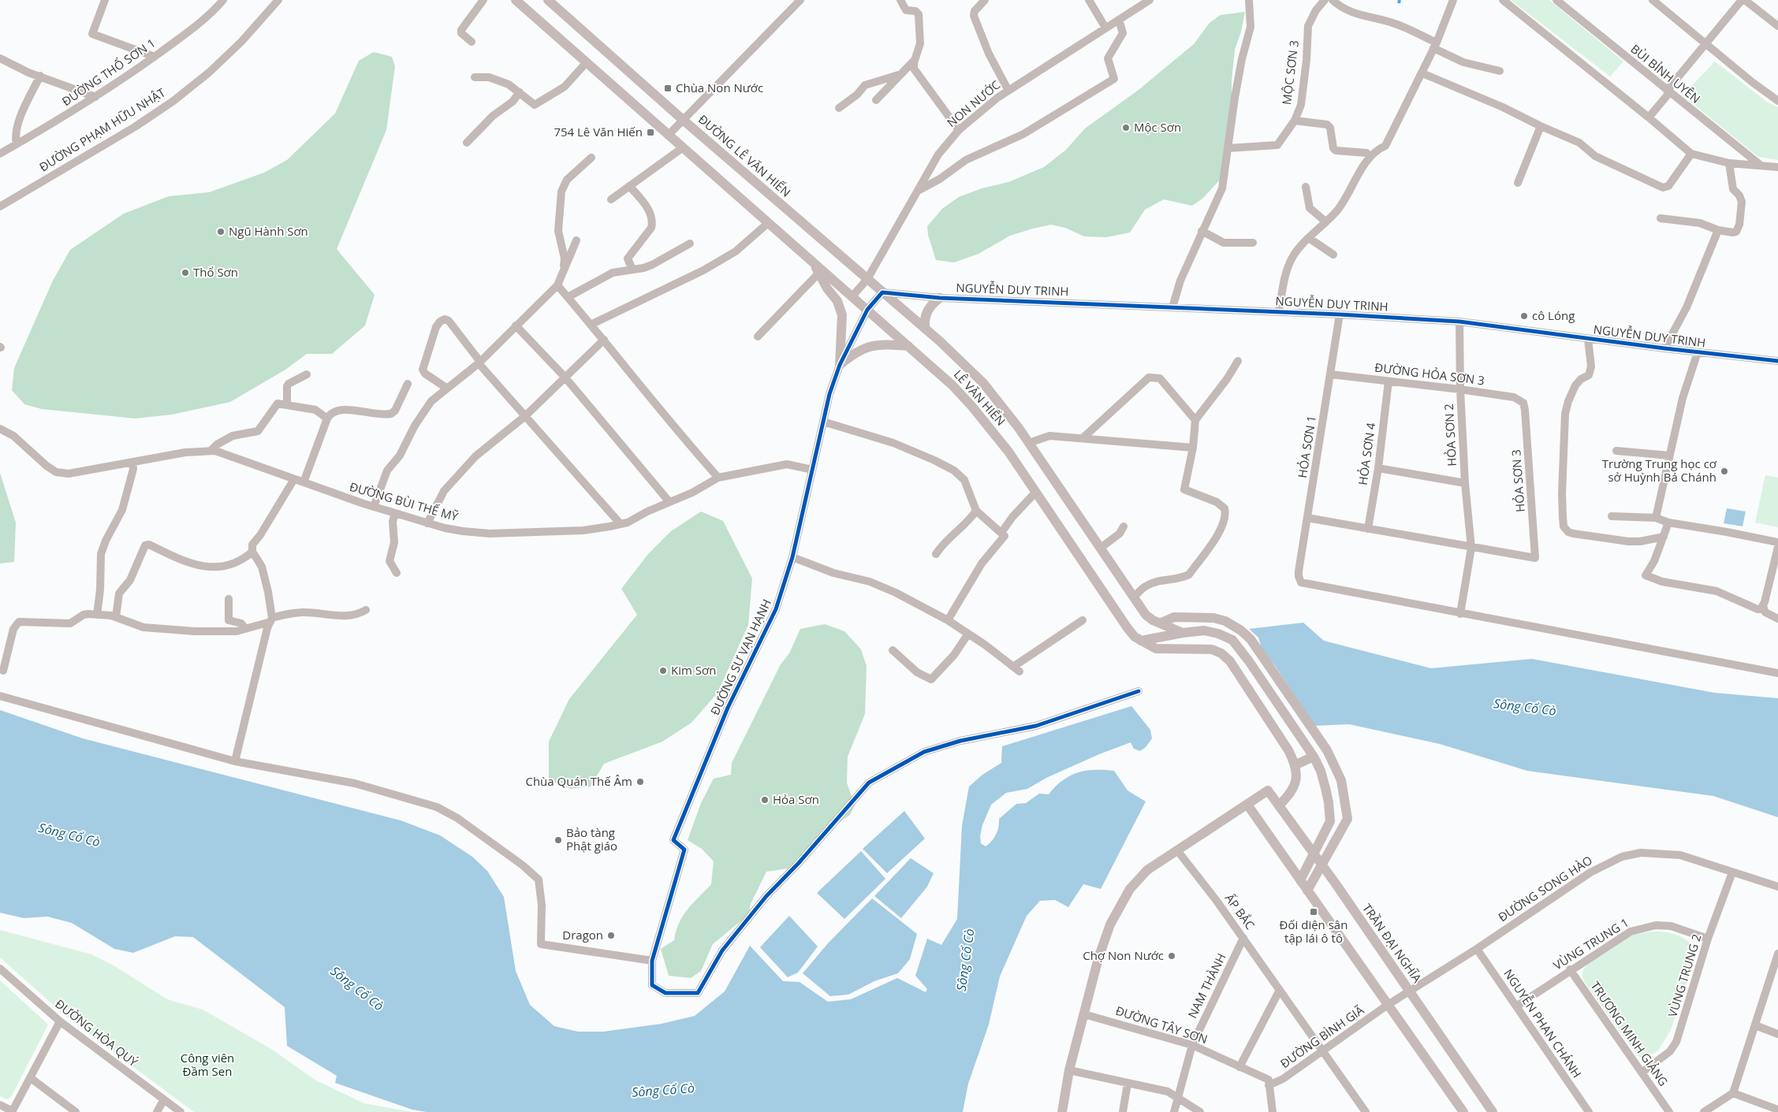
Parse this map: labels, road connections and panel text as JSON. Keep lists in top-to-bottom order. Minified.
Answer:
{"streets":{"main road":["ĐƯỜNG LÊ VĂN HIẾN","LÊ VĂN HIẾN","TRẦN ĐẠI NGHĨA"],"street":["ĐƯỜNG THỔ SƠN 1","MỘC SƠN 3","BÙI BỈNH UYÊN","NON NƯỚC","ĐƯỜNG PHẠM HỮU NHẬT","NGUYỄN DUY TRINH","ĐƯỜNG HỎA SƠN 3","HỎA SƠN 2","HỎA SƠN 1","HỎA SƠN 4","HỎA SƠN 3","ĐƯỜNG BÙI THẾ MỸ","ĐƯỜNG SƯ VẠN HẠNH","ĐƯỜNG SONG HÀO","ẤP BẮC","VÙNG TRUNG 1","VÙNG TRUNG 2","NAM THÀNH","NGUYỄN PHAN CHÁNH","ĐƯỜNG TÂY SƠN","ĐƯỜNG HÒA QUÝ","TRƯƠNG MINH GIẢNG","ĐƯỜNG BÌNH GIÃ"]},"crossings":[["NON NƯỚC","ĐƯỜNG LÊ VĂN HIẾN"],["NON NƯỚC","LÊ VĂN HIẾN"],["ĐƯỜNG LÊ VĂN HIẾN","NGUYỄN DUY TRINH"],["ĐƯỜNG LÊ VĂN HIẾN","LÊ VĂN HIẾN"],["ĐƯỜNG LÊ VĂN HIẾN","ĐƯỜNG SƯ VẠN HẠNH"],["NGUYỄN DUY TRINH","HỎA SƠN 2"],["NGUYỄN DUY TRINH","HỎA SƠN 1"],["NGUYỄN DUY TRINH","ĐƯỜNG SƯ VẠN HẠNH"],["ĐƯỜNG HỎA SƠN 3","HỎA SƠN 2"],["ĐƯỜNG HỎA SƠN 3","HỎA SƠN 1"],["ĐƯỜNG HỎA SƠN 3","HỎA SƠN 4"],["ĐƯỜNG HỎA SƠN 3","HỎA SƠN 3"],["LÊ VĂN HIẾN","ĐƯỜNG SƯ VẠN HẠNH"],["HỎA SƠN 2","HỎA SƠN 1"],["HỎA SƠN 2","HỎA SƠN 3"],["ĐƯỜNG BÙI THẾ MỸ","ĐƯỜNG SƯ VẠN HẠNH"],["ĐƯỜNG SONG HÀO","TRẦN ĐẠI NGHĨA"],["ĐƯỜNG SONG HÀO","VÙNG TRUNG 2"],["ĐƯỜNG SONG HÀO","NGUYỄN PHAN CHÁNH"],["ĐƯỜNG SONG HÀO","ĐƯỜNG BÌNH GIÃ"],["ẤP BẮC","NAM THÀNH"],["ẤP BẮC","ĐƯỜNG BÌNH GIÃ"],["VÙNG TRUNG 1","VÙNG TRUNG 2"],["VÙNG TRUNG 1","NGUYỄN PHAN CHÁNH"],["VÙNG TRUNG 1","TRƯƠNG MINH GIẢNG"],["VÙNG TRUNG 2","TRƯƠNG MINH GIẢNG"],["NAM THÀNH","ĐƯỜNG TÂY SƠN"],["ĐƯỜNG TÂY SƠN","ĐƯỜNG BÌNH GIÃ"]],"water":["Sông Cổ Cò"],"parks":["Công viên Đầm Sen"],"places":{"transit":["Chùa Non Nước","754 Lê Văn Hiến","Đối diện sân tập lái ô tô"],"other":["Mộc Sơn","Ngũ Hành Sơn","Thổ Sơn","cô Lóng","Trường Trung học cơ sở Huỳnh Bá Chánh","Kim Sơn","Chùa Quán Thế Âm","Hỏa Sơn","Bảo tàng Phật giáo","Dragon","Chợ Non Nước"]}}
